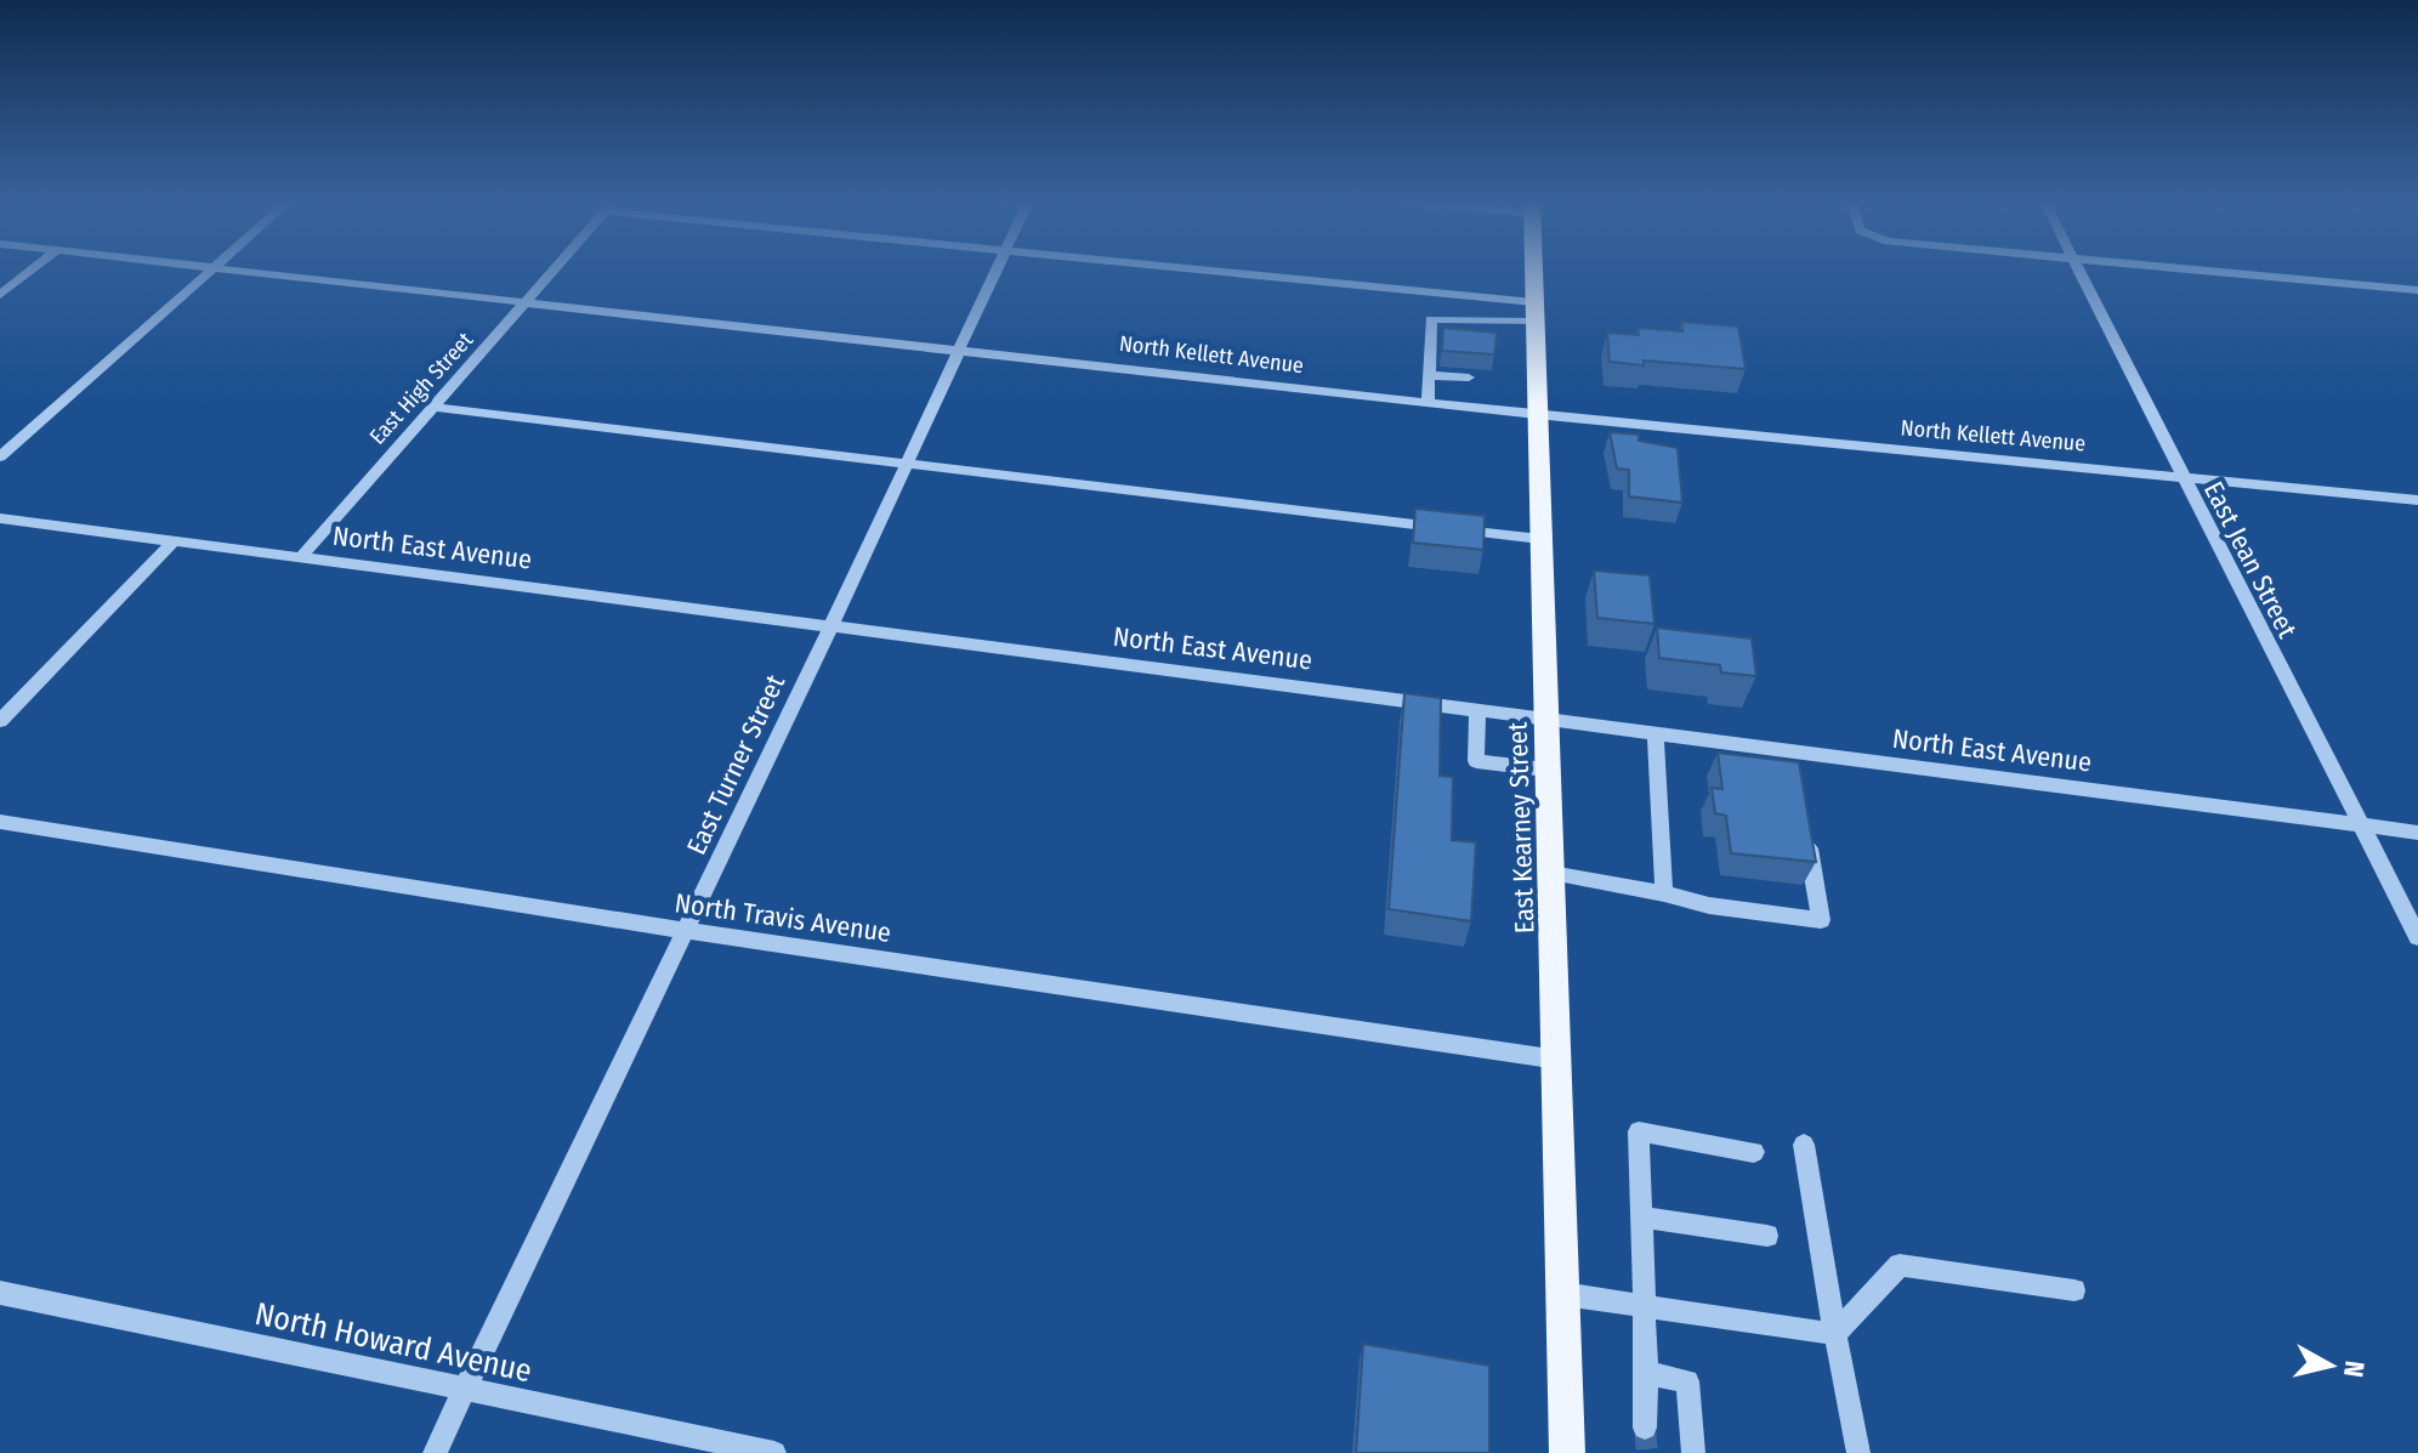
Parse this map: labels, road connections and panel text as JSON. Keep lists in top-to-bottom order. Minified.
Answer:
{"streets":{"main road":["East Kearney Street"],"street":["North Kellett Avenue","East High Street","North East Avenue","East Jean Street","East Turner Street","North Travis Avenue","North Howard Avenue"]},"crossings":[["North Kellett Avenue","East High Street"],["North Kellett Avenue","East Jean Street"],["North Kellett Avenue","East Turner Street"],["North Kellett Avenue","East Kearney Street"],["East High Street","North East Avenue"],["North East Avenue","East Jean Street"],["North East Avenue","East Turner Street"],["North East Avenue","East Kearney Street"],["East Turner Street","North Travis Avenue"],["East Turner Street","North Howard Avenue"],["East Kearney Street","North Travis Avenue"]],"north":"right"}
